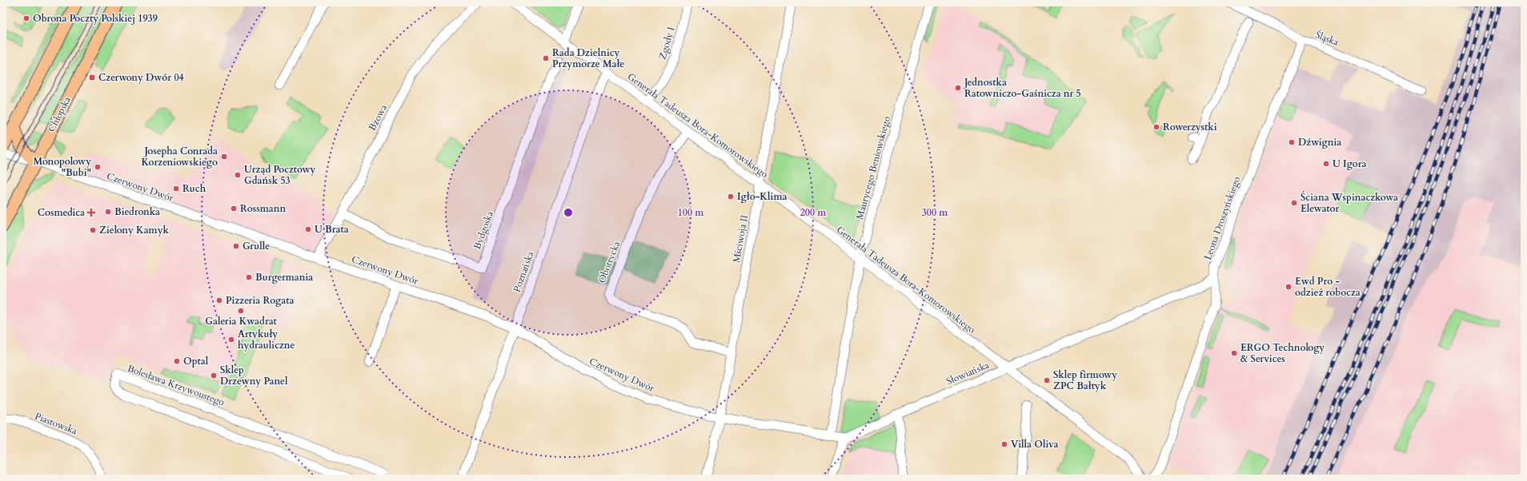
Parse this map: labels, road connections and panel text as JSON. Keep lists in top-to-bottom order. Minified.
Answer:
{"streets":{"main road":["Chłopska"],"street":["Śląska","Zgody I","Bzowa","Generała Tadeusza Bora-Komorowskiego","Maurycego Beniowskiego","Czerwony Dwór","Leona Droszyńskiego","Bydgoska","Mściwoja II","Obotrycka","Poznańska","Słowiańska","Bolesława Krzywoustego","Piastowska"]},"crossings":[["Śląska","Leona Droszyńskiego"],["Zgody I","Generała Tadeusza Bora-Komorowskiego"],["Chłopska","Czerwony Dwór"],["Bzowa","Czerwony Dwór"],["Bzowa","Bydgoska"],["Generała Tadeusza Bora-Komorowskiego","Maurycego Beniowskiego"],["Generała Tadeusza Bora-Komorowskiego","Mściwoja II"],["Generała Tadeusza Bora-Komorowskiego","Obotrycka"],["Generała Tadeusza Bora-Komorowskiego","Poznańska"],["Generała Tadeusza Bora-Komorowskiego","Słowiańska"],["Czerwony Dwór","Mściwoja II"],["Czerwony Dwór","Poznańska"],["Leona Droszyńskiego","Słowiańska"],["Mściwoja II","Obotrycka"]],"places":{"other":["Obrona Poczty Polskiej 1939","Rada Dzielnicy Przymorze Małe","Jednostka Ratowniczo-Gaśnicza nr 5","Rowerzystki","Dźwignia","Josepha Conrada Korzeniowskiego","U Igora","Monopolowy \"Bubi\"","Urząd Pocztowy Gdańsk 53","Ruch","Igło-Klima","Ściana Wspinaczkowa Elewator","Rossmann","Biedronka","U Brata","Zielony Kamyk","Grulle","Burgermania","Ewd Pro - odzież robocza","Pizzeria Rogata","Galeria Kwadrat","Artykuły hydrauliczne","ERGO Technology & Services","Optal","Sklep Drzewny Panel","Sklep firmowy ZPC Bałtyk","Villa Oliva"],"transit":["Czerwony Dwór 04"],"health":["Cosmedica"]},"rings":["100 m","200 m","300 m"]}
